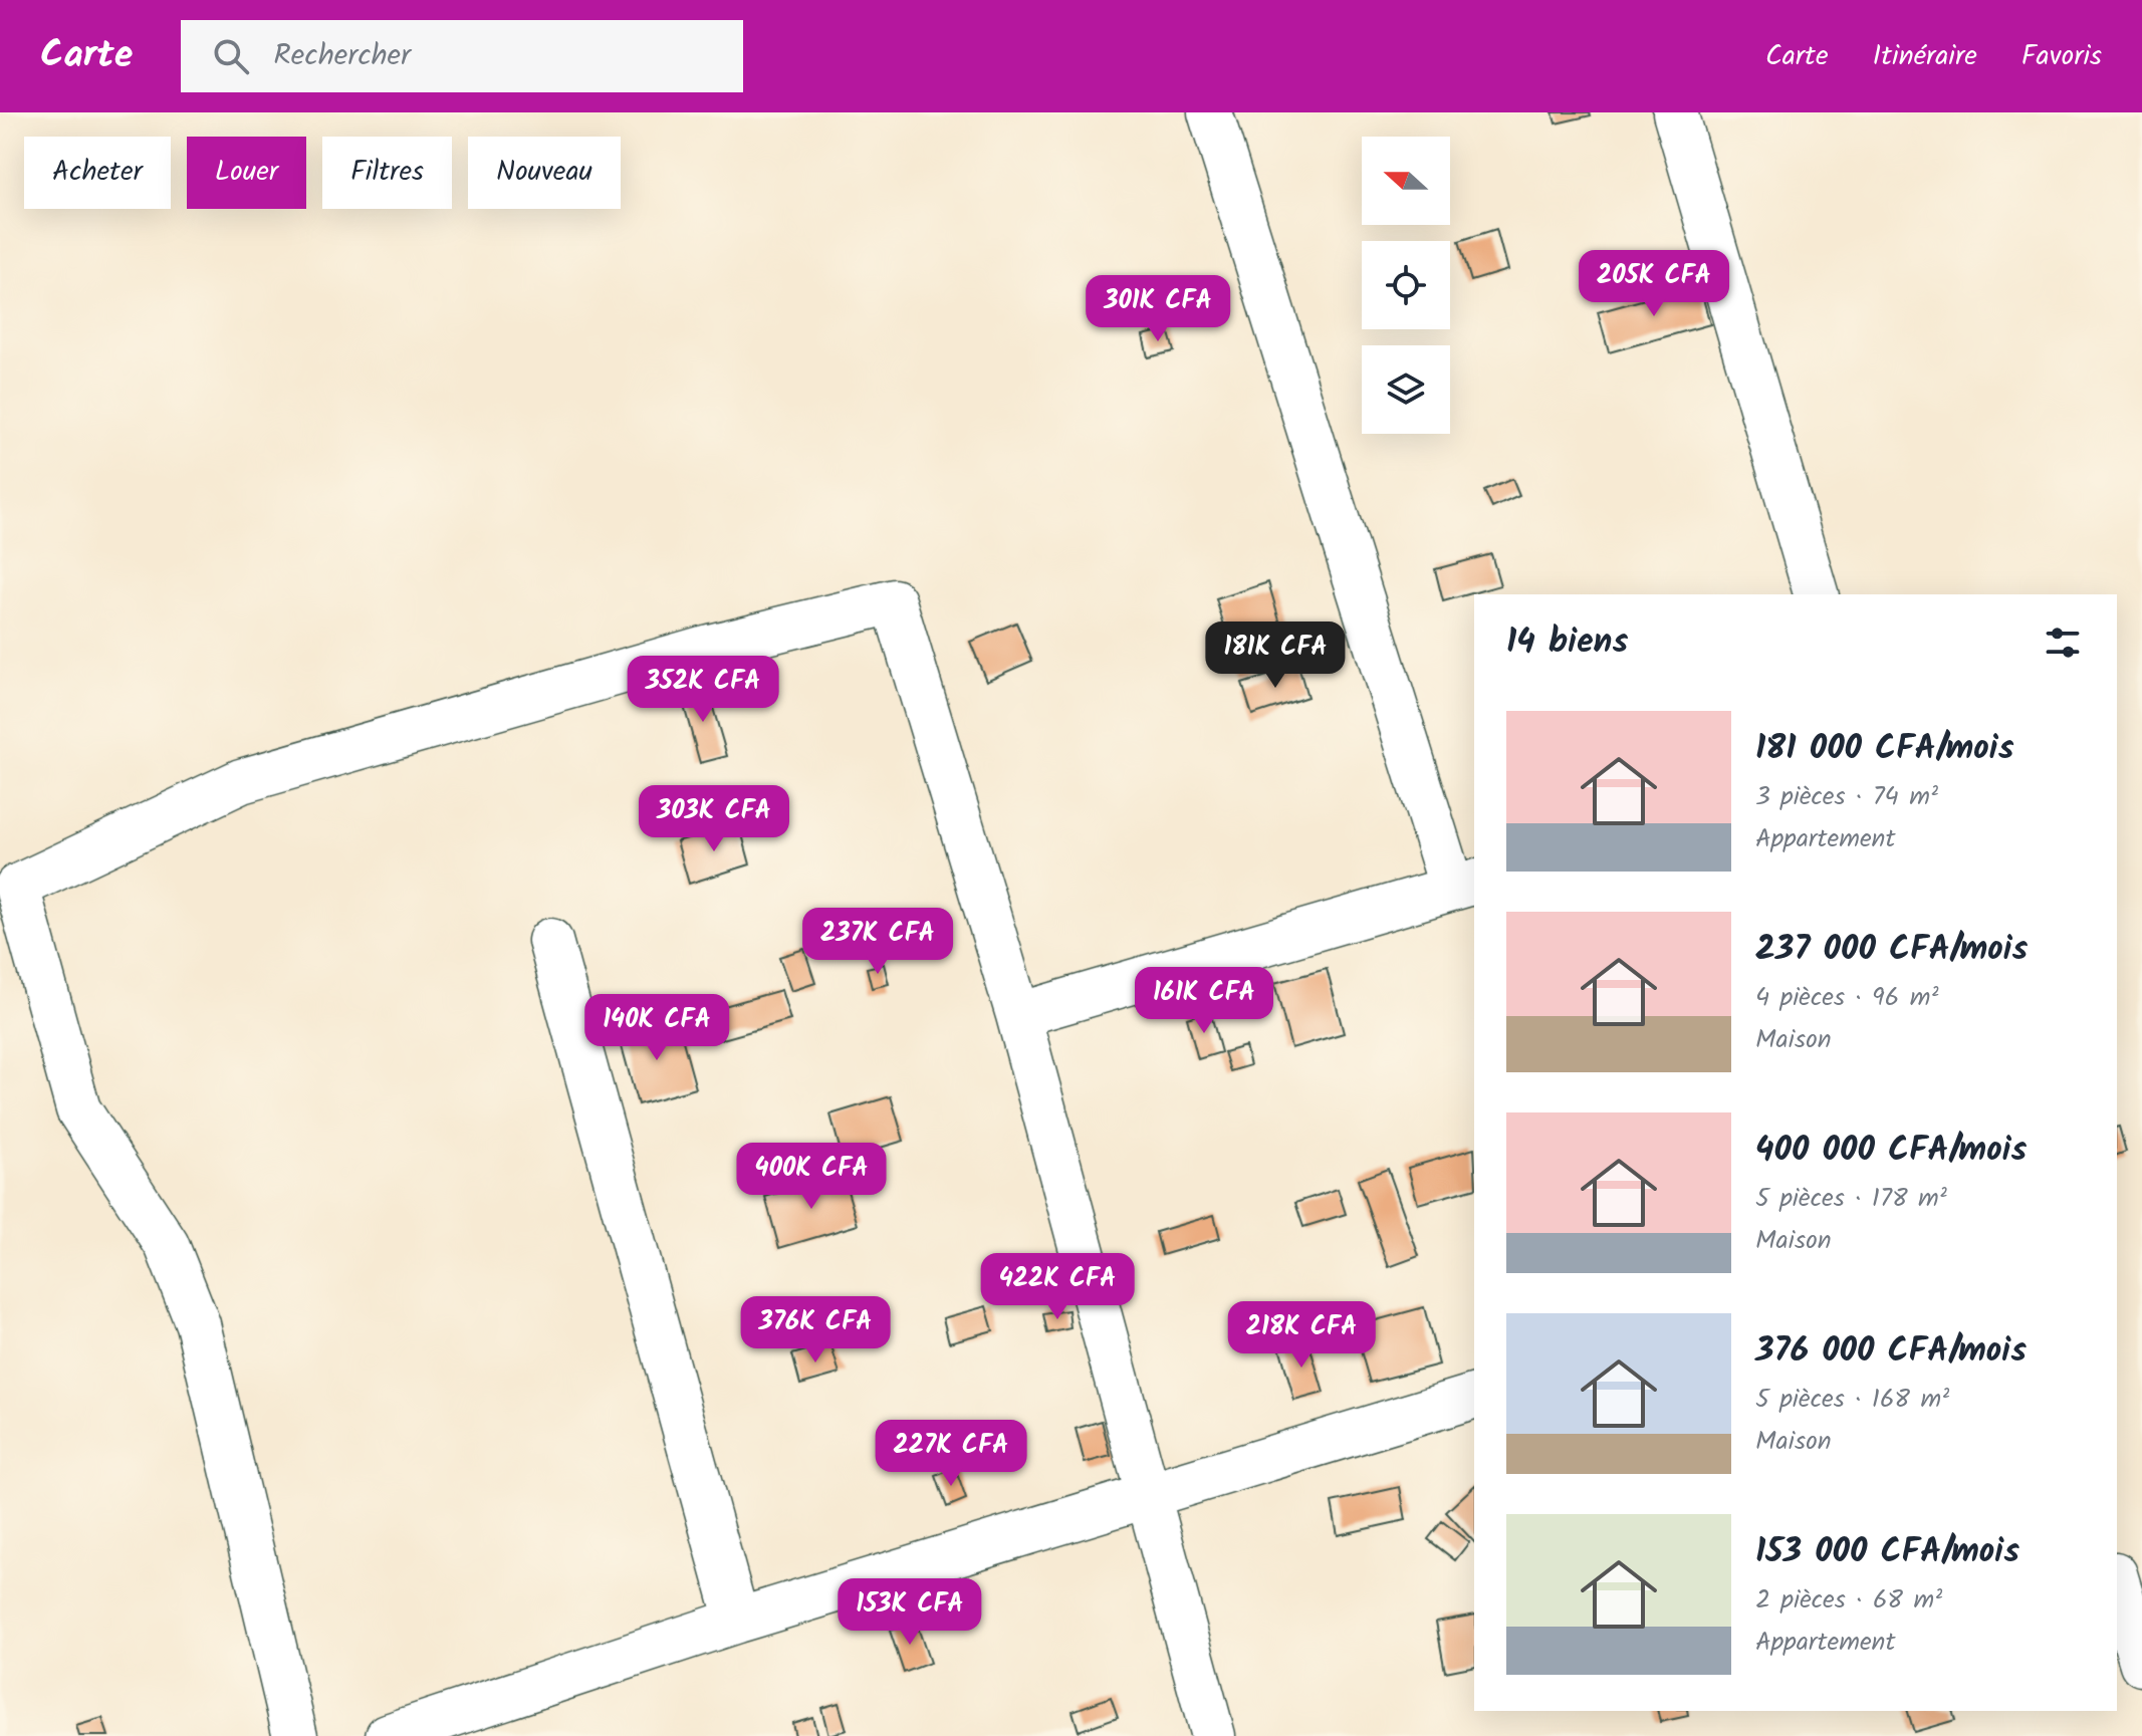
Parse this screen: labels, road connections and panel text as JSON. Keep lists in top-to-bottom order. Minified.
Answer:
{"north":"left","page":{"header":"Carte","search":"Rechercher","nav":["Carte","Itinéraire","Favoris"],"chip":["Acheter","Louer","Filtres","Nouveau"],"price":["205K CFA","301K CFA","181K CFA","352K CFA","303K CFA","237K CFA","161K CFA","140K CFA","400K CFA","422K CFA","376K CFA","218K CFA","227K CFA","153K CFA"],"heading":"14 biens","list":[{"name":"181 000 CFA/mois","note":"3 pièces · 74 m² · Appartement"},{"name":"237 000 CFA/mois","note":"4 pièces · 96 m² · Maison"},{"name":"400 000 CFA/mois","note":"5 pièces · 178 m² · Maison"},{"name":"376 000 CFA/mois","note":"5 pièces · 168 m² · Maison"},{"name":"153 000 CFA/mois","note":"2 pièces · 68 m² · Appartement"}]}}
